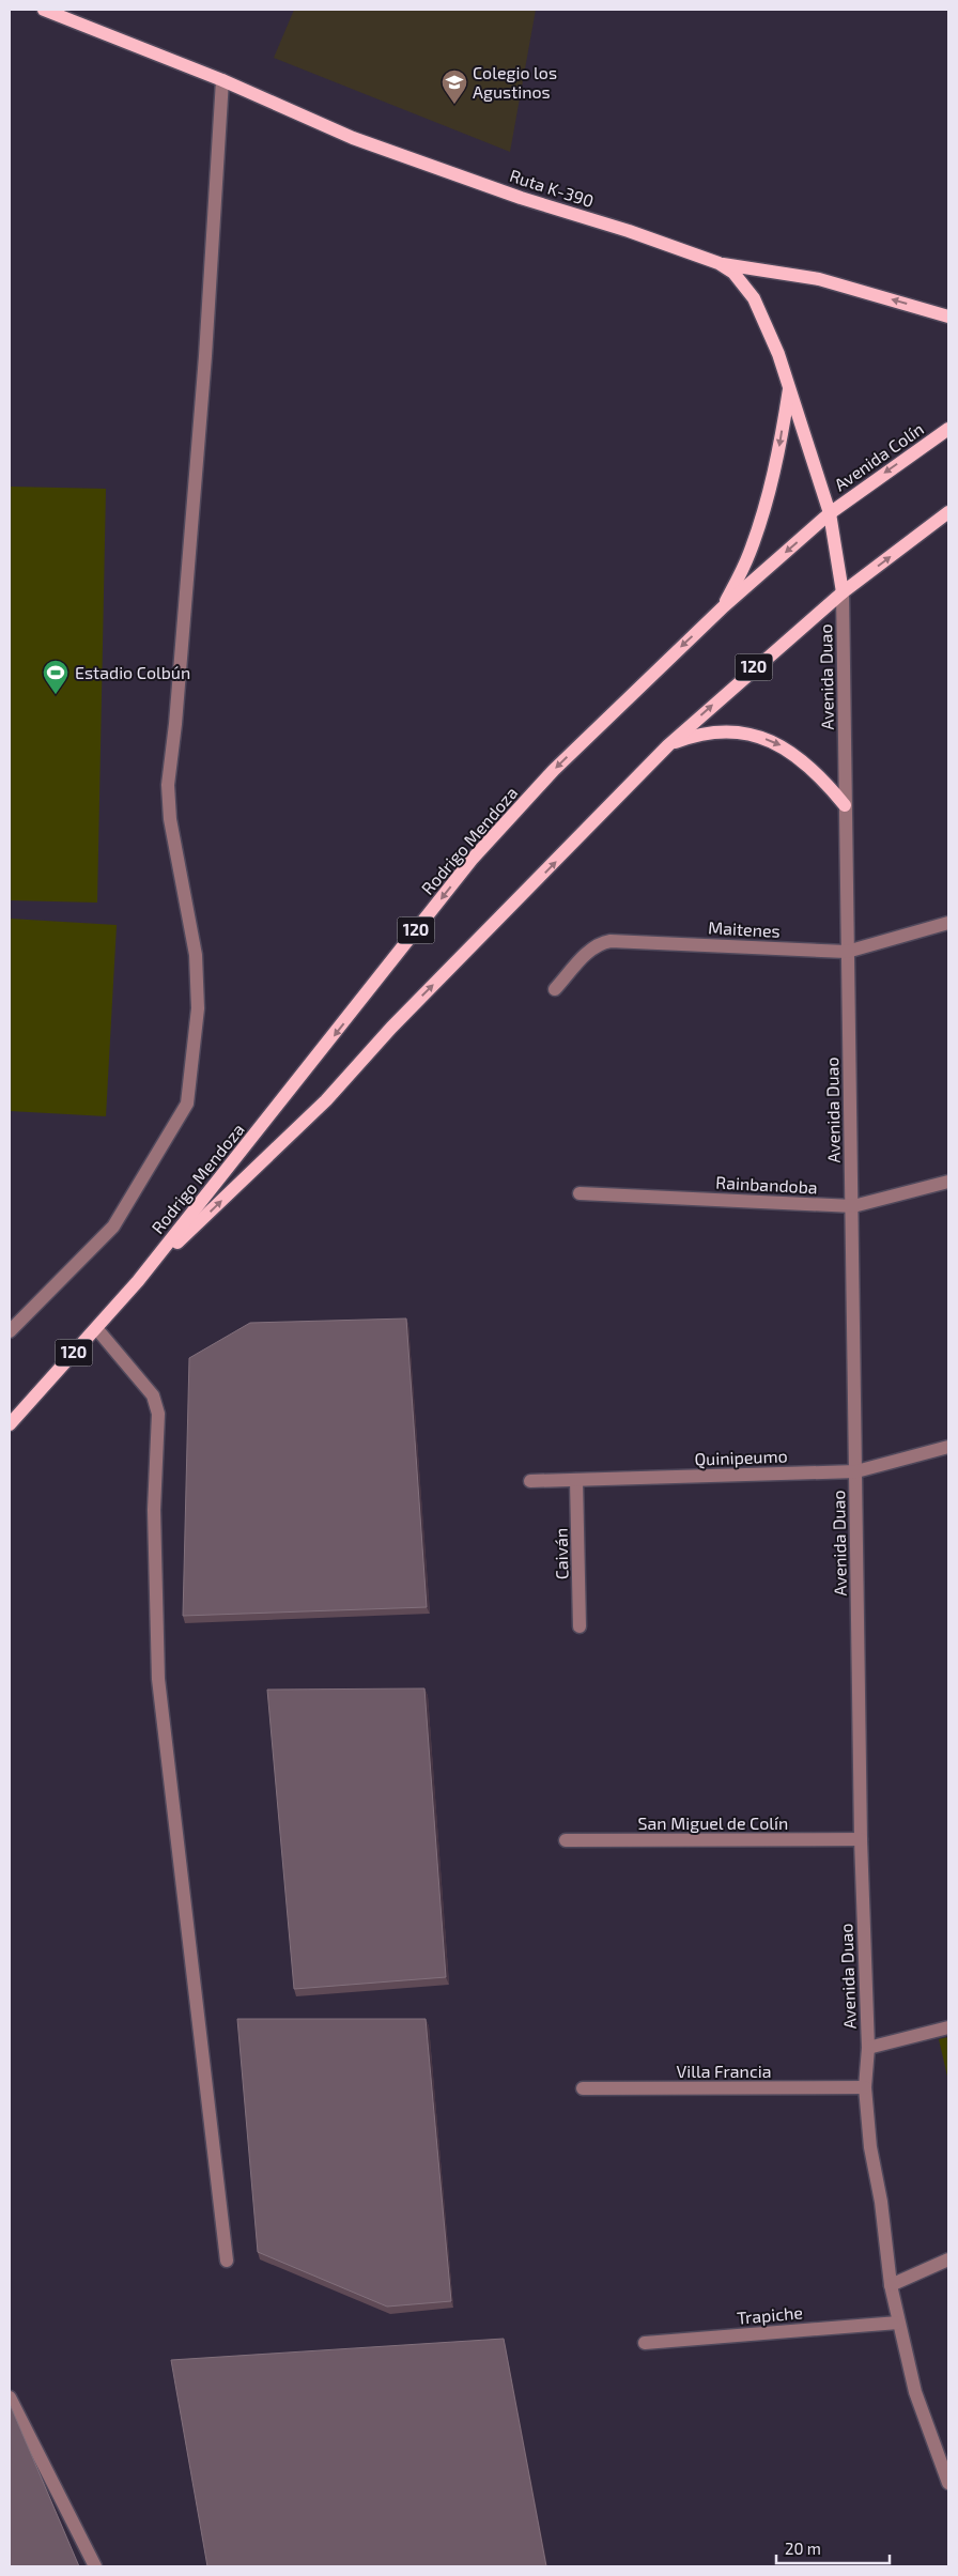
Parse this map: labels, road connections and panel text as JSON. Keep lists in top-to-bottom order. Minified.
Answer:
{"streets":{"main road":["Ruta K-390","Avenida Colín","120","Rodrigo Mendoza"],"street":["Avenida Duao","Maitenes","Rainbandoba","Quinipeumo","Caiván","San Miguel de Colín","Villa Francia","Trapiche"]},"crossings":[["Ruta K-390","Avenida Colín"],["Ruta K-390","120"],["Ruta K-390","Avenida Duao"],["Ruta K-390","Rodrigo Mendoza"],["Avenida Colín","Rodrigo Mendoza"],["120","Avenida Duao"],["120","Rodrigo Mendoza"],["Avenida Duao","Rodrigo Mendoza"],["Avenida Duao","Maitenes"],["Avenida Duao","Rainbandoba"],["Avenida Duao","Quinipeumo"],["Avenida Duao","San Miguel de Colín"],["Avenida Duao","Villa Francia"],["Avenida Duao","Trapiche"],["Quinipeumo","Caiván"]],"places":{"school or university":["Colegio los Agustinos"],"sports":["Estadio Colbún"]},"scale_bar":"20 m"}
